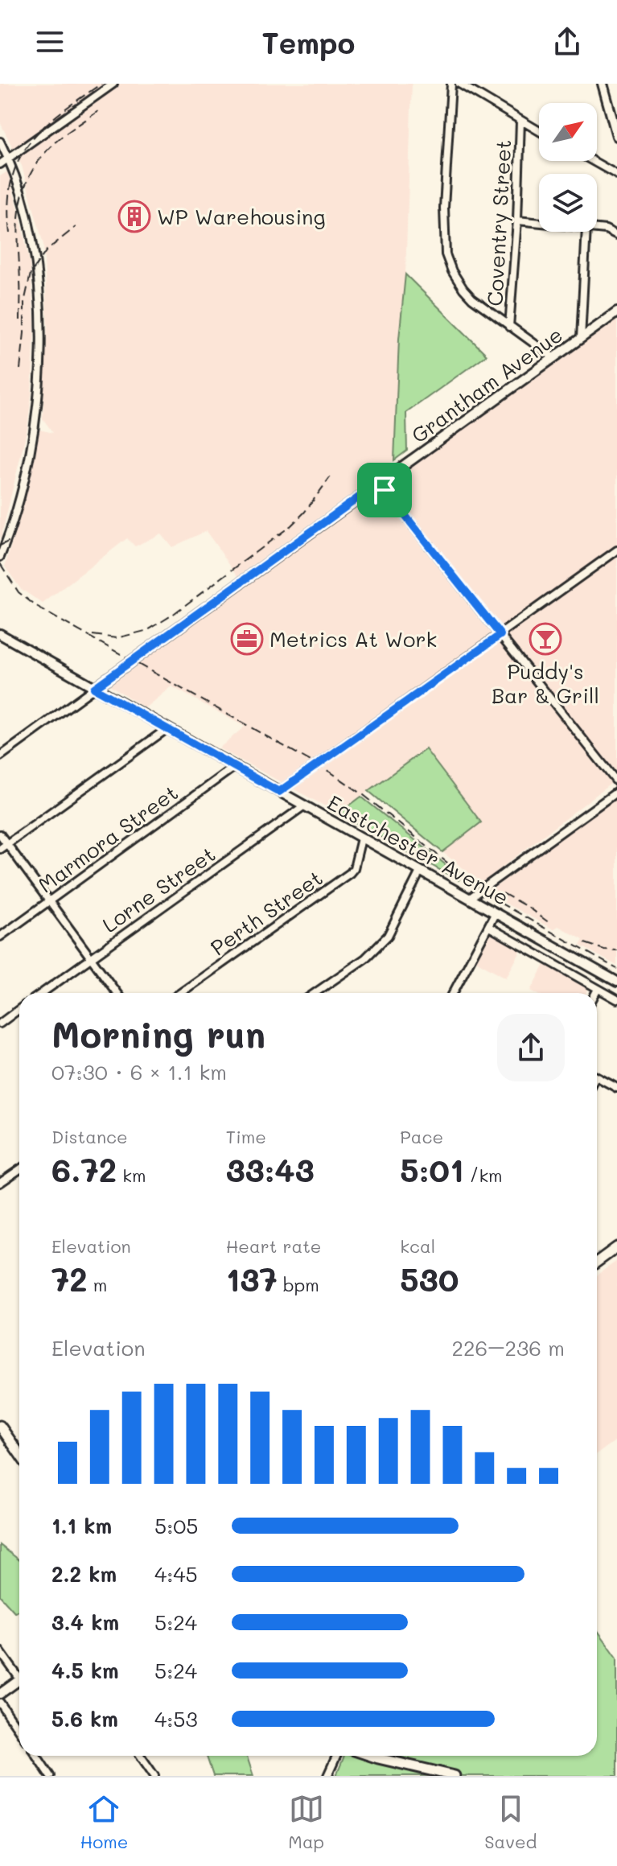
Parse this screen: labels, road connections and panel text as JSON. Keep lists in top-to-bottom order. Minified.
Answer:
{"streets":{"street":["Coventry Street","Grantham Avenue","Marmora Street","Eastchester Avenue","Lorne Street","Perth Street"]},"crossings":[["Grantham Avenue","Eastchester Avenue"],["Marmora Street","Eastchester Avenue"],["Eastchester Avenue","Lorne Street"],["Eastchester Avenue","Perth Street"]],"places":{"building":["WP Warehousing"],"office":["Metrics At Work"],"bar":["Puddy's Bar & Grill"]},"north":"top right","page":{"header":"Tempo","heading":["Morning run","07:30 · 6 × 1.1 km"],"stats":[["Distance","6.72 km"],["Time","33:43"],["Pace","5:01 /km"],["Elevation","72 m"],["Heart rate","137 bpm"],["kcal","530"]],"chart":["Elevation","226–236 m"],"list":[{"name":"1.1 km","note":"5:05"},{"name":"2.2 km","note":"4:45"},{"name":"3.4 km","note":"5:24"},{"name":"4.5 km","note":"5:24"},{"name":"5.6 km","note":"4:53"}],"tabs":["Home","Map","Saved"]}}
